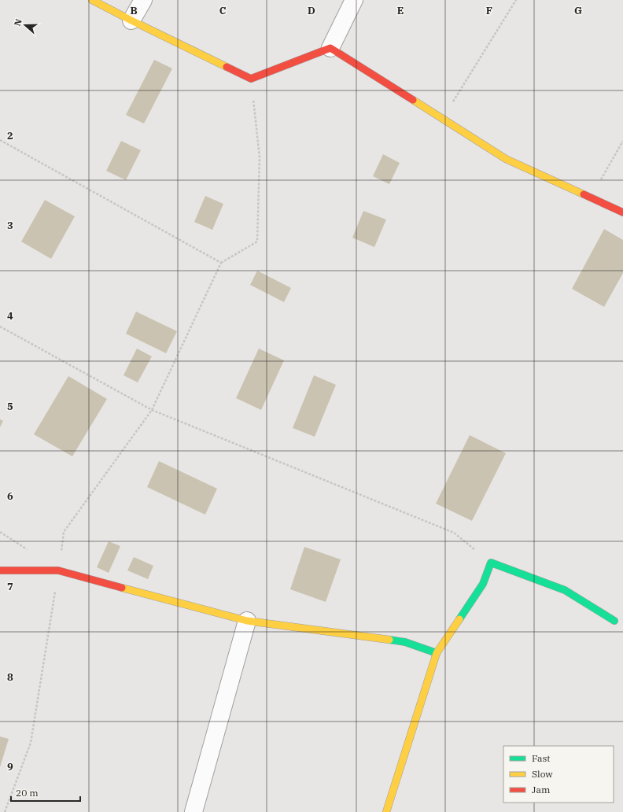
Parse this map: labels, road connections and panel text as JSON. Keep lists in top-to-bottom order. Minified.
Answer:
{"legend":["Fast","Slow","Jam"],"scale_bar":"20 m","north":"left","grid":{"columns":["B","C","D","E","F","G"],"rows":["2","3","4","5","6","7","8","9"]}}
